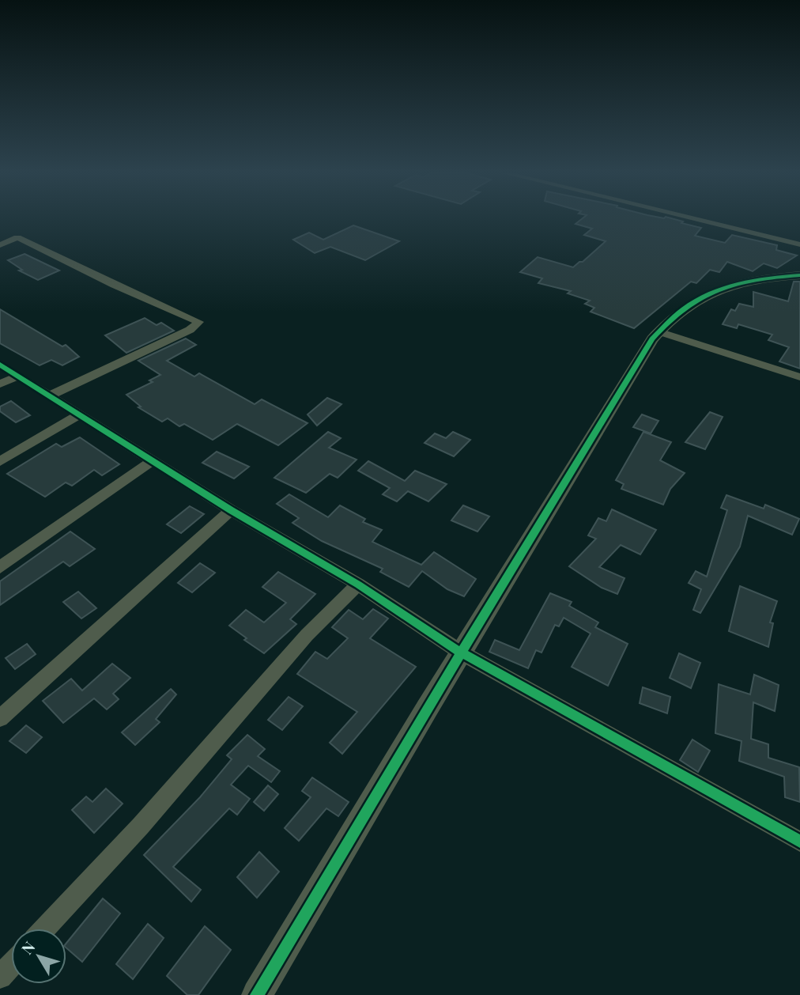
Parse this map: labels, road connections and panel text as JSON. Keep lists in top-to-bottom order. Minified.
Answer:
{"north":"top left"}
